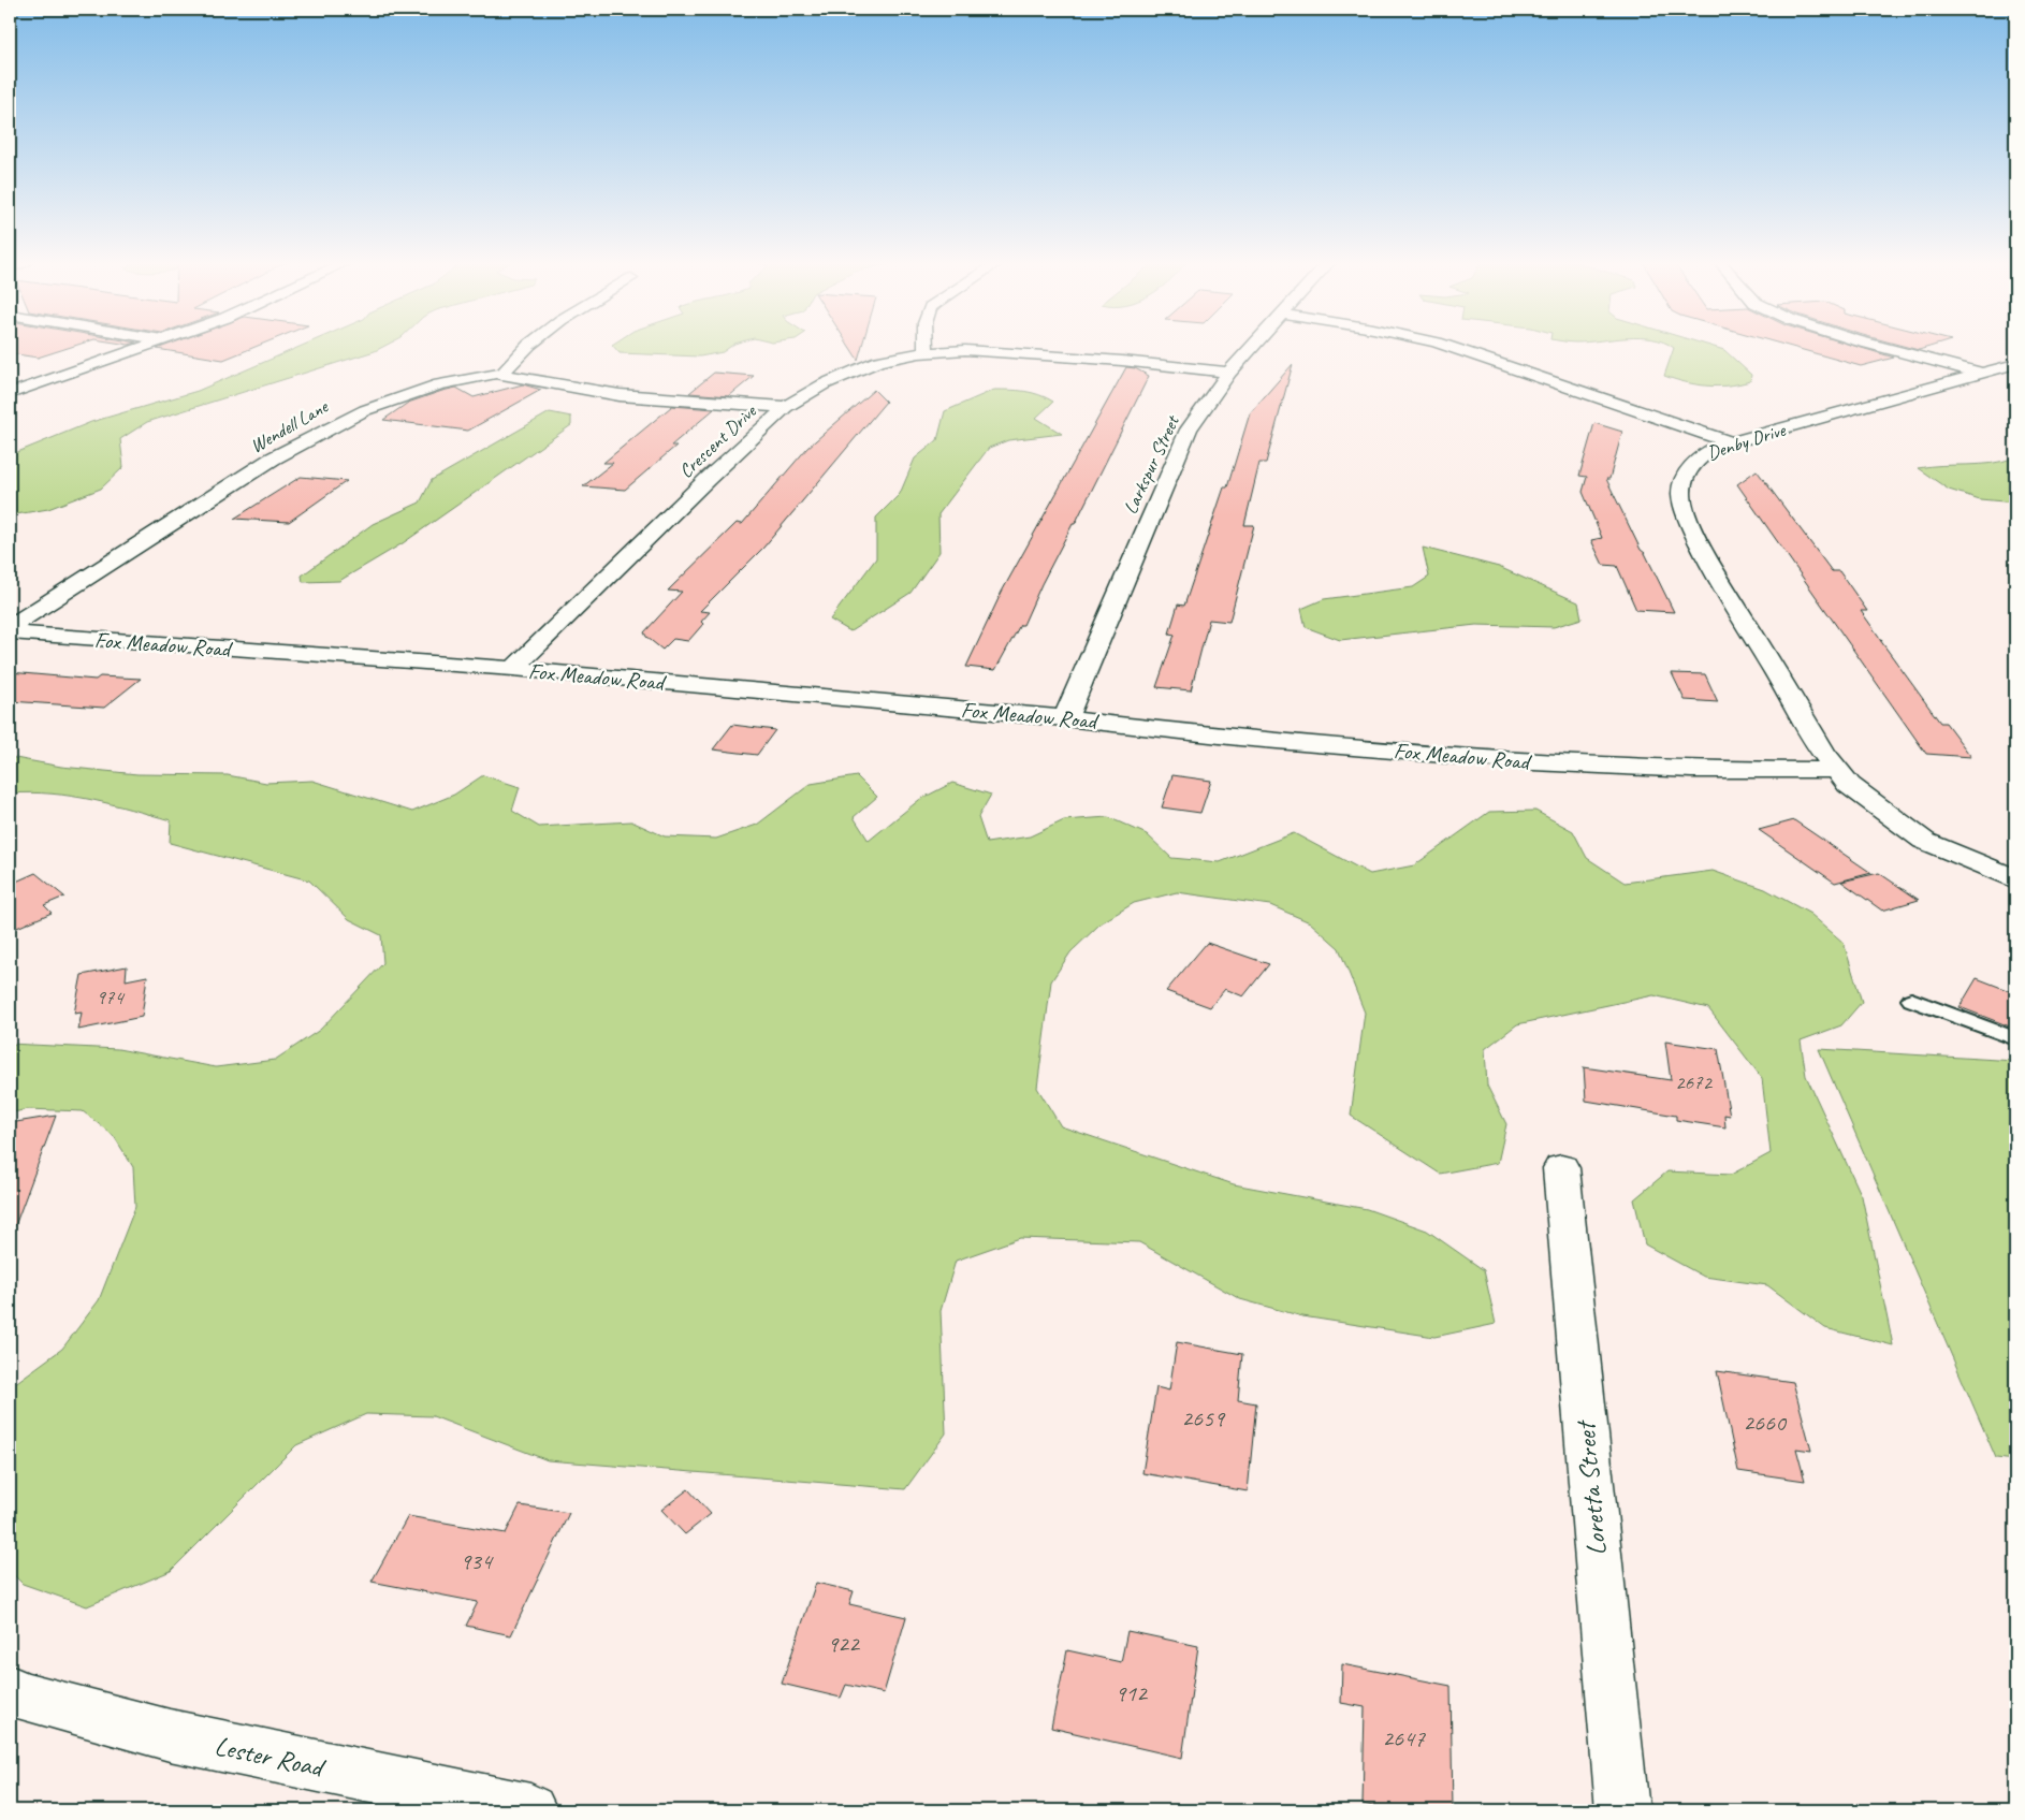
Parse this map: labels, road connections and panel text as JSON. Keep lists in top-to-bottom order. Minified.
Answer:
{"streets":{"street":["Wendell Lane","Crescent Drive","Denby Drive","Larkspur Street","Fox Meadow Road","Loretta Street","Lester Road"]},"crossings":[["Wendell Lane","Crescent Drive"],["Crescent Drive","Larkspur Street"],["Crescent Drive","Fox Meadow Road"],["Denby Drive","Fox Meadow Road"],["Larkspur Street","Fox Meadow Road"]],"house_numbers":["974","2672","2659","2660","934","922","912","2647"]}
